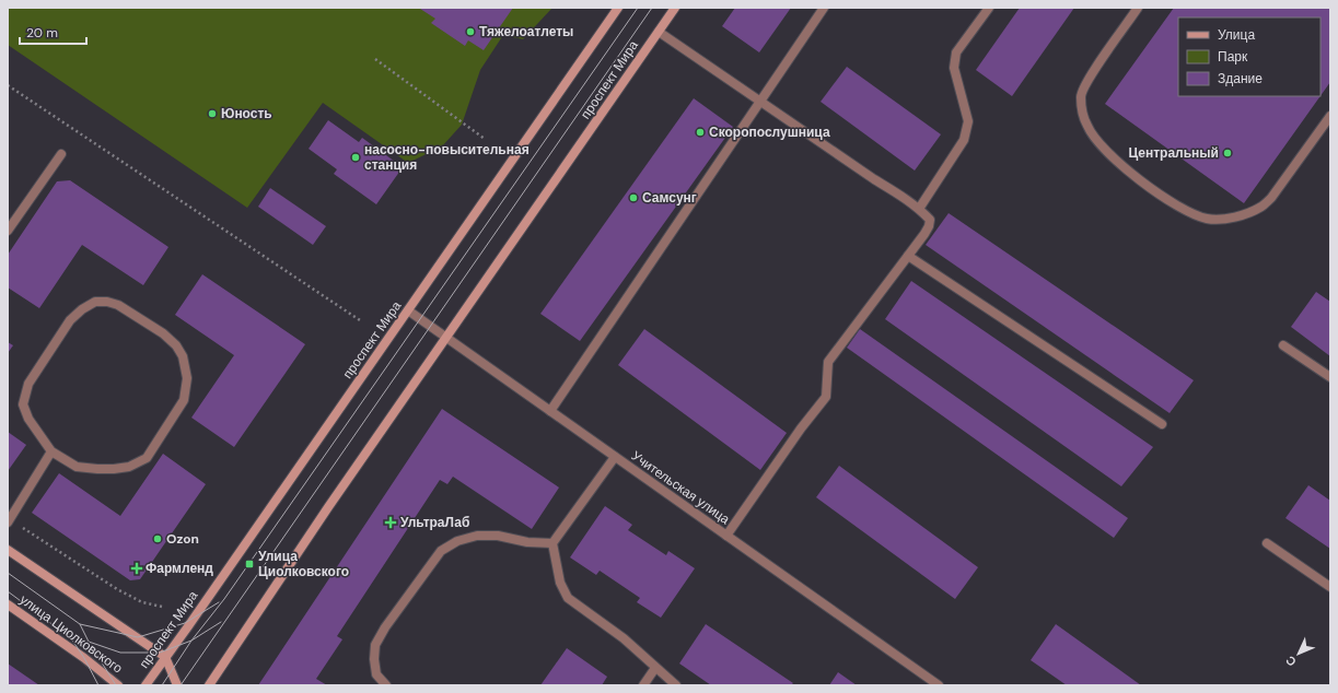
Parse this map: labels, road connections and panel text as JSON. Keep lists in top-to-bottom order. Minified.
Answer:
{"streets":{"main road":["проспект Мира","улица Циолковского"],"street":["Учительская улица"]},"crossings":[["проспект Мира","Учительская улица"]],"places":{"other":["Тяжелоатлеты","Юность","Скоропослушница","Центральный","насосно-повысительная станция","Самсунг","Ozon"],"health":["УльтраЛаб","Фармленд"],"transit":["Улица Циолковского"]},"legend":["Улица","Парк","Здание"],"scale_bar":"20 m","north":"bottom left"}
